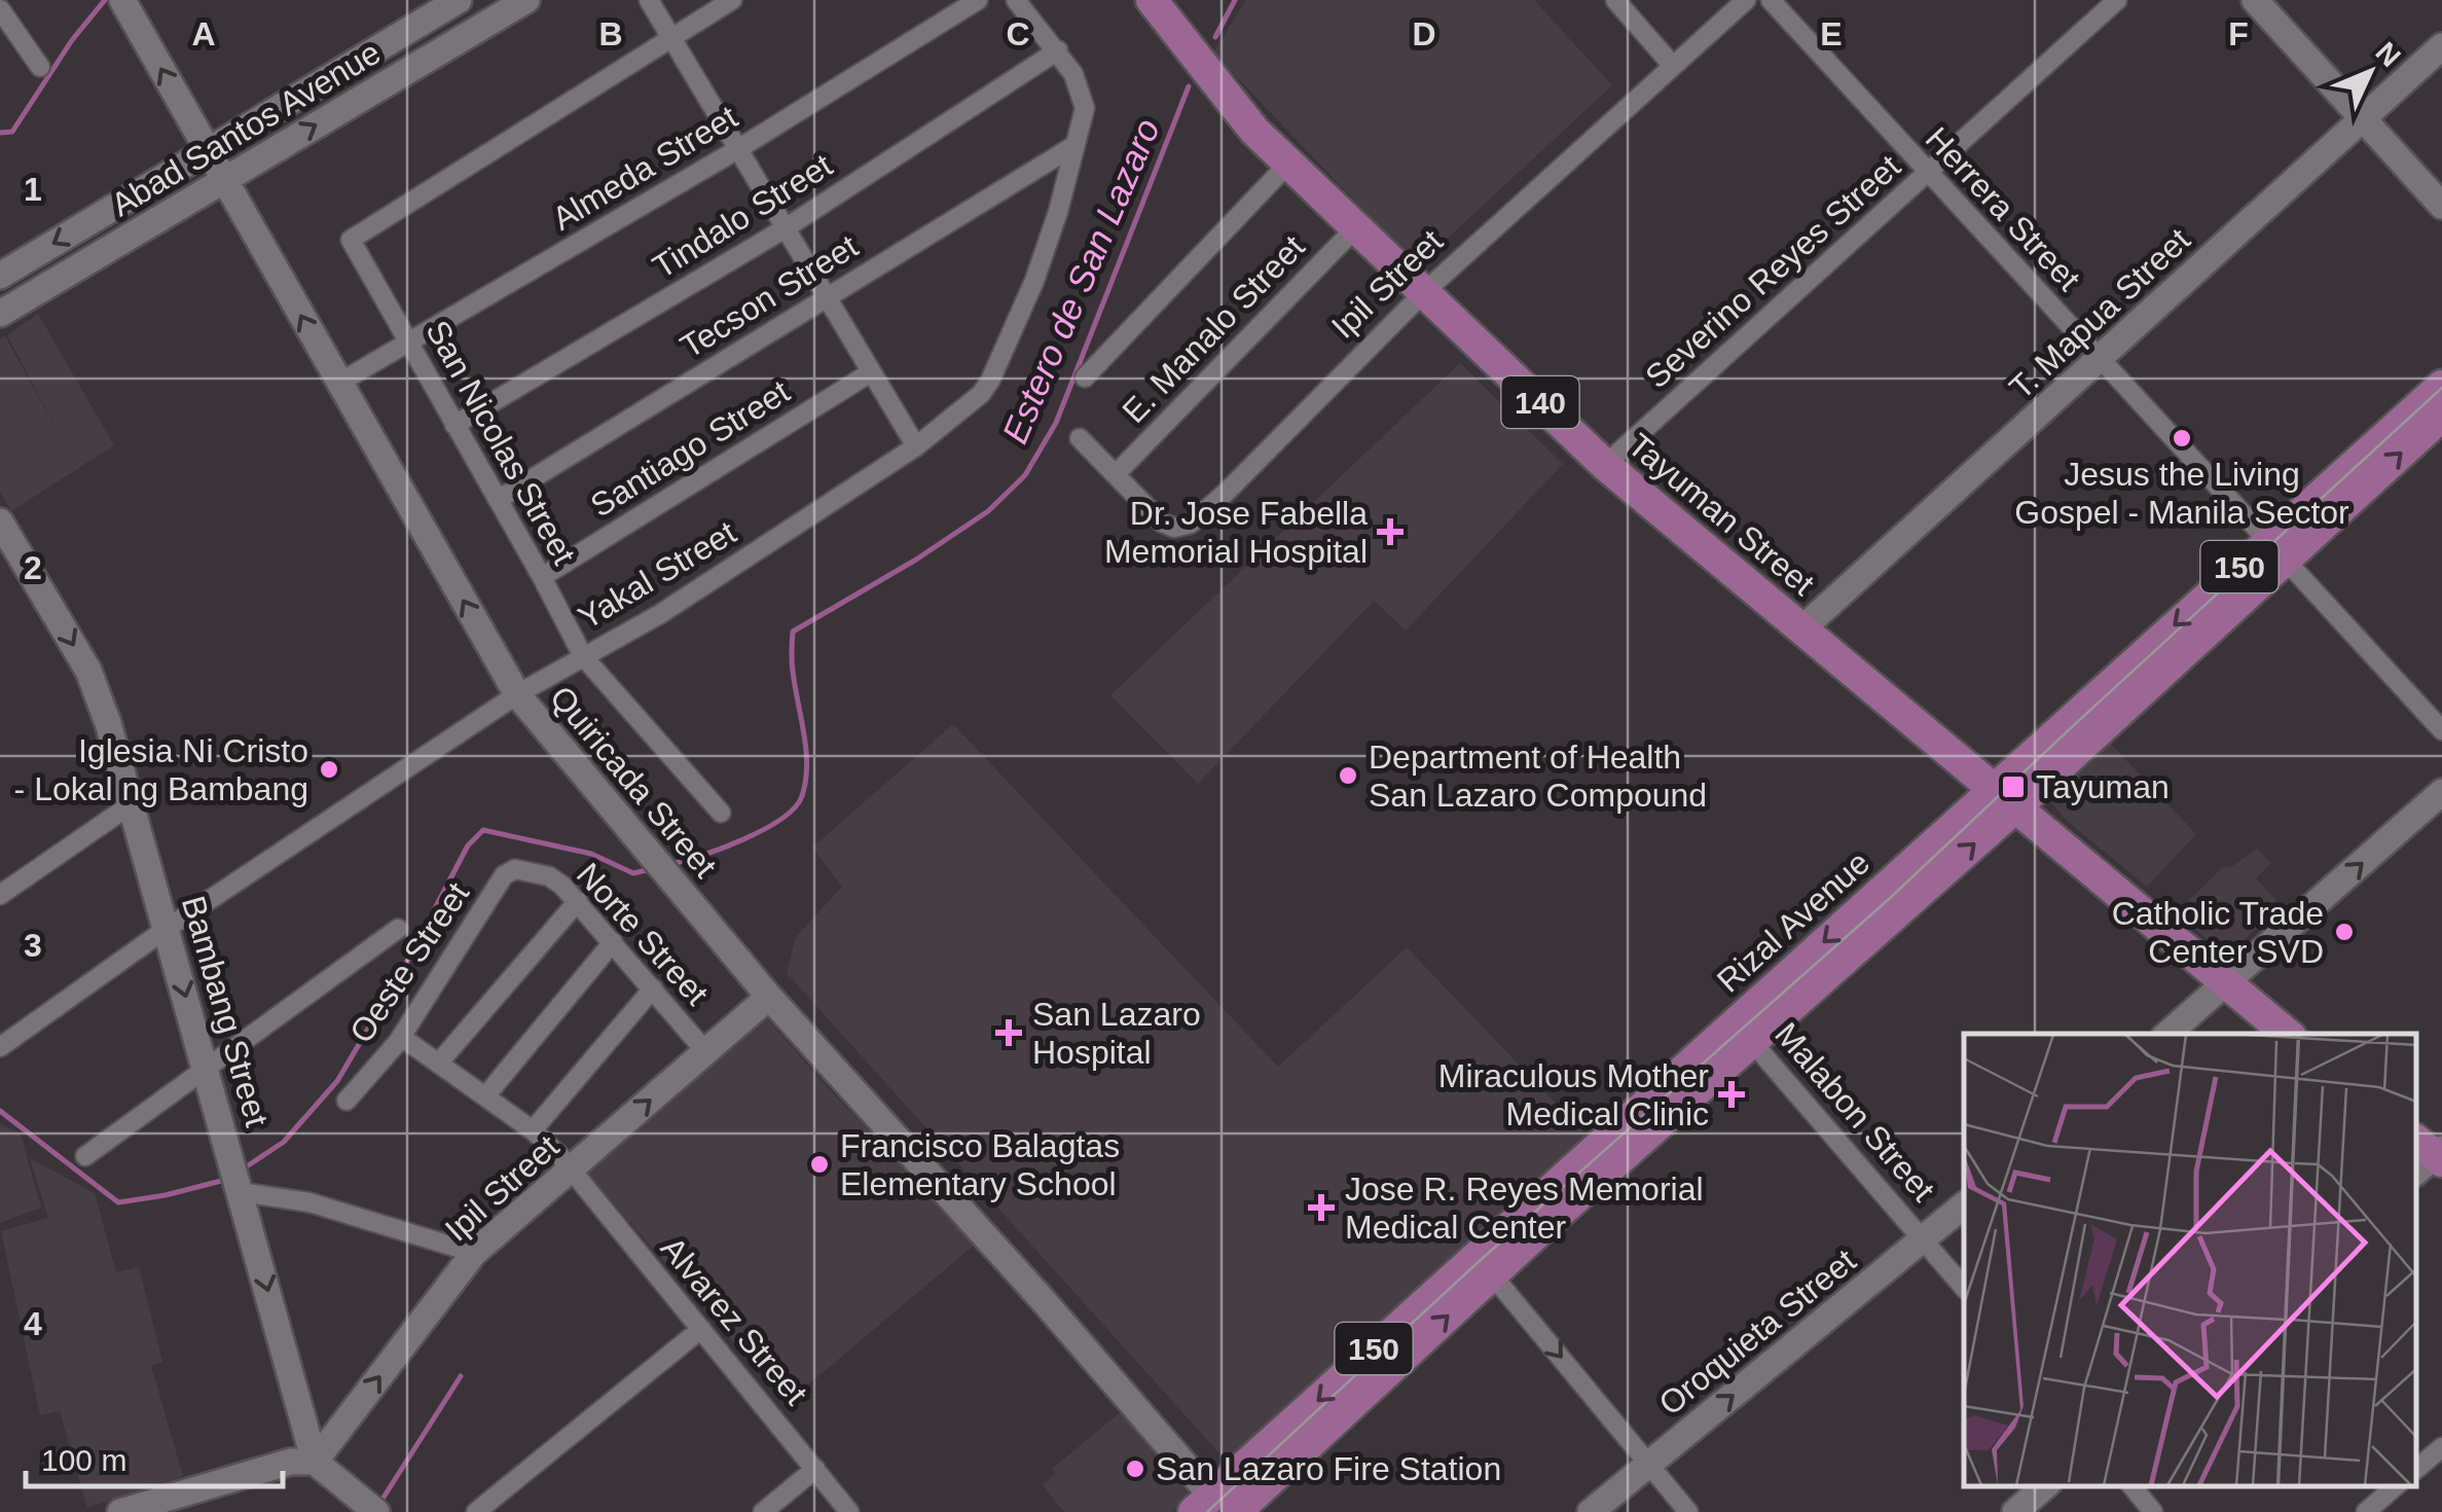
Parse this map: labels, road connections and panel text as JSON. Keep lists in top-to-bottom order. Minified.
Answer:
{"streets":{"main road":["140","Tayuman Street","150","Rizal Avenue"],"street":["Abad Santos Avenue","Almeda Street","Herrera Street","Tindalo Street","Severino Reyes Street","Ipil Street","Tecson Street","T. Mapua Street","E. Manalo Street","San Nicolas Street","Santiago Street","Yakal Street","Quiricada Street","Norte Street","Oeste Street","Bambang Street","Malabon Street","Alvarez Street","Oroquieta Street"]},"crossings":[["Abad Santos Avenue","Quiricada Street"],["Almeda Street","San Nicolas Street"],["Almeda Street","Quiricada Street"],["Herrera Street","Severino Reyes Street"],["Herrera Street","T. Mapua Street"],["Herrera Street","Rizal Avenue"],["Tindalo Street","San Nicolas Street"],["Tindalo Street","Yakal Street"],["Severino Reyes Street","Tayuman Street"],["Ipil Street","E. Manalo Street"],["Ipil Street","Tayuman Street"],["Ipil Street","Quiricada Street"],["Ipil Street","Norte Street"],["Ipil Street","Bambang Street"],["Ipil Street","Alvarez Street"],["Tecson Street","San Nicolas Street"],["Tecson Street","Yakal Street"],["T. Mapua Street","Tayuman Street"],["E. Manalo Street","Tayuman Street"],["San Nicolas Street","Santiago Street"],["San Nicolas Street","Yakal Street"],["Tayuman Street","Rizal Avenue"],["Yakal Street","Quiricada Street"],["Yakal Street","Bambang Street"],["Quiricada Street","Rizal Avenue"],["Rizal Avenue","Malabon Street"],["Norte Street","Oeste Street"],["Oeste Street","Alvarez Street"],["Malabon Street","Oroquieta Street"]],"one_way":["Quiricada Street","Bambang Street","Oroquieta Street"],"water":["Estero de San Lazaro"],"places":{"other":["Jesus the Living Gospel - Manila Sector","Iglesia Ni Cristo - Lokal ng Bambang","Department of Health San Lazaro Compound","Catholic Trade Center SVD","Francisco Balagtas Elementary School","San Lazaro Fire Station"],"health":["Dr. Jose Fabella Memorial Hospital","San Lazaro Hospital","Miraculous Mother Medical Clinic","Jose R. Reyes Memorial Medical Center"],"transit":["Tayuman"]},"scale_bar":"100 m","north":"top right","grid":{"columns":["A","B","C","D","E","F"],"rows":["1","2","3","4"]}}
